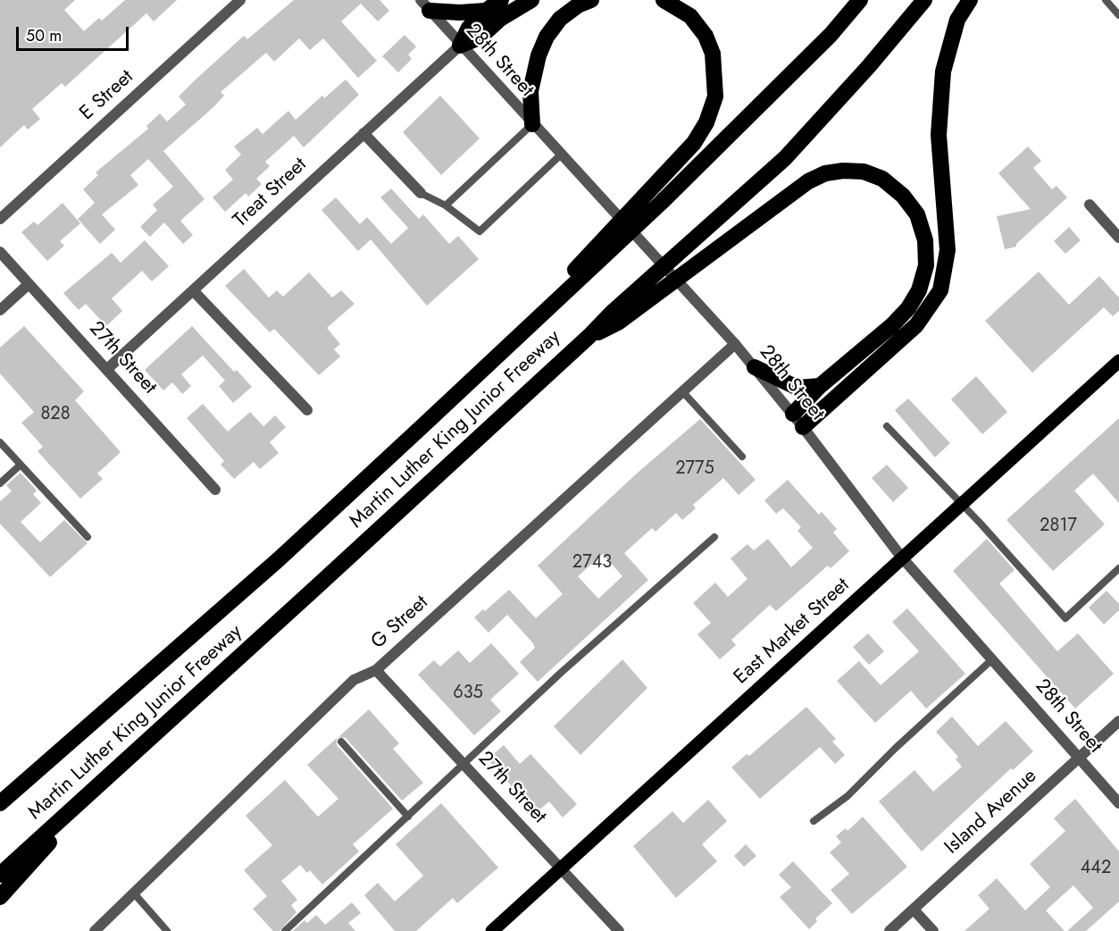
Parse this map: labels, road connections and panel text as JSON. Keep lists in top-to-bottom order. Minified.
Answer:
{"streets":{"highway":["Martin Luther King Junior Freeway"],"main road":["East Market Street"],"street":["28th Street","E Street","Treat Street","27th Street","G Street","Island Avenue"]},"crossings":[["28th Street","Treat Street"],["28th Street","G Street"],["28th Street","Island Avenue"],["Treat Street","27th Street"],["27th Street","G Street"],["27th Street","East Market Street"]],"house_numbers":["828","2775","2817","2743","635","442"],"scale_bar":"50 m"}
